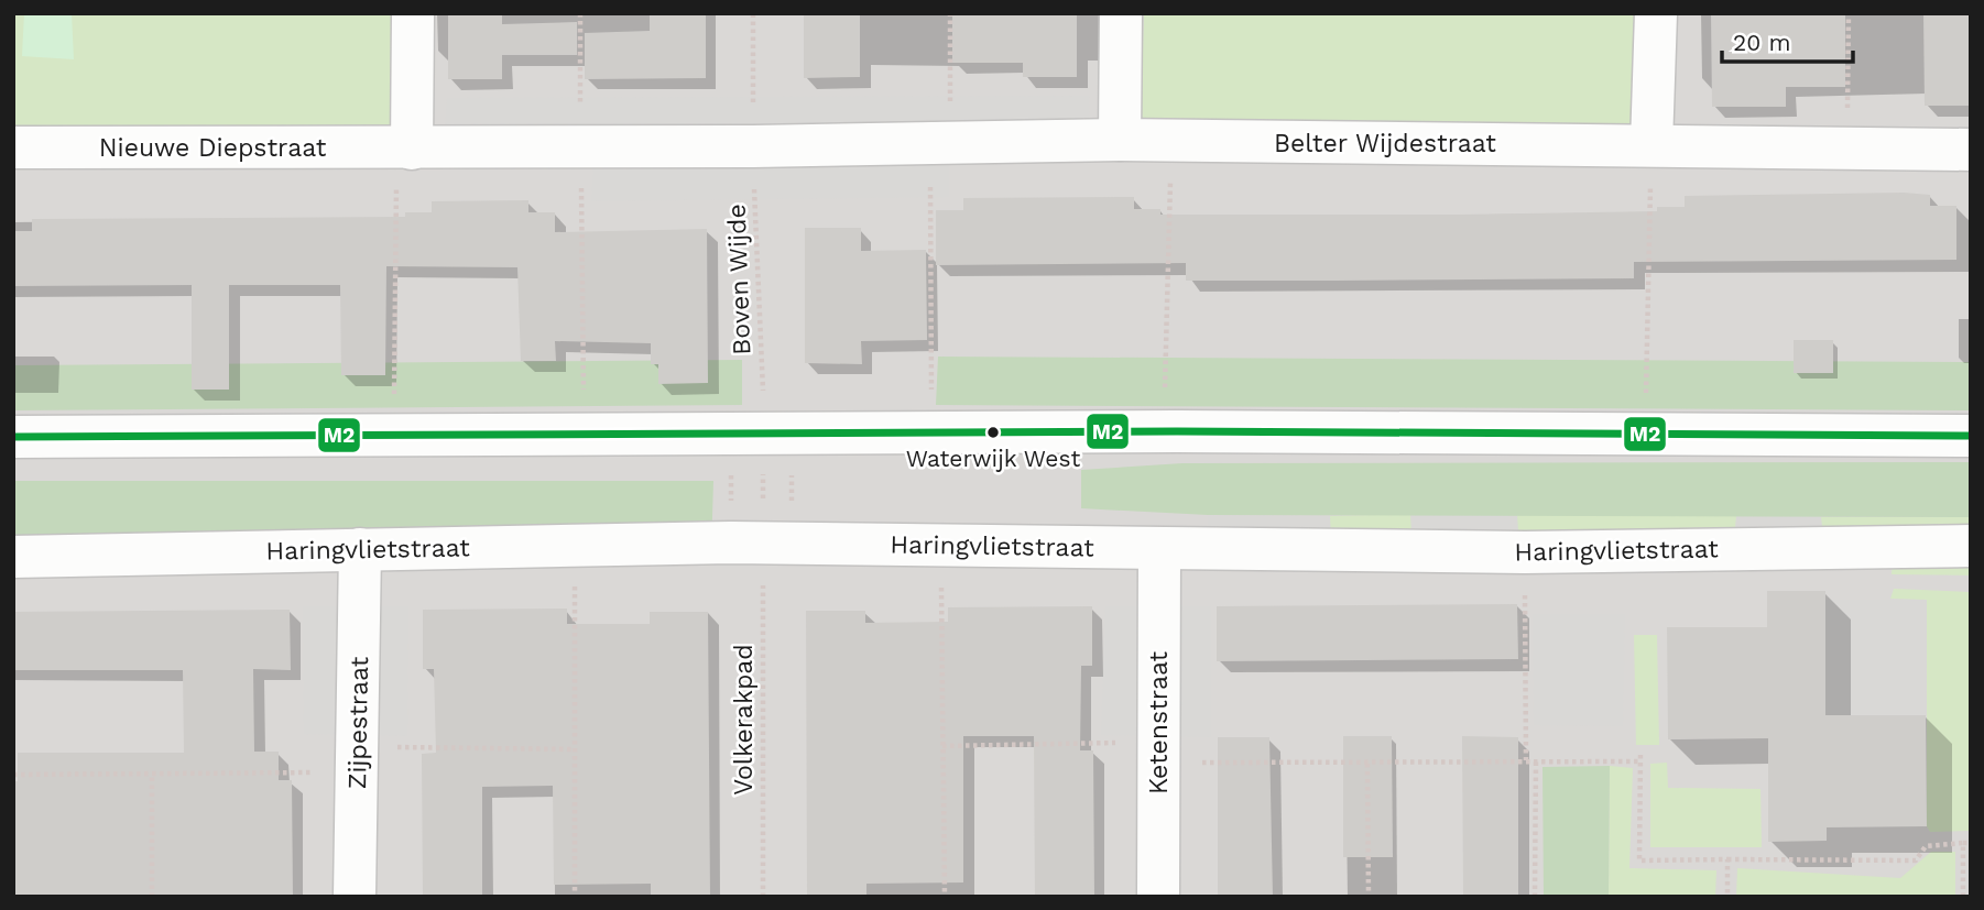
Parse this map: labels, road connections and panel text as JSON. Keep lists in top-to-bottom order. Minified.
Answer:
{"streets":{"street":["Belter Wijdestraat","Nieuwe Diepstraat","Haringvlietstraat","Zijpestraat","Ketenstraat"],"path":["Boven Wijde","Volkerakpad"]},"crossings":[["Belter Wijdestraat","Nieuwe Diepstraat"],["Belter Wijdestraat","Boven Wijde"],["Nieuwe Diepstraat","Boven Wijde"],["Boven Wijde","Haringvlietstraat"],["Boven Wijde","Volkerakpad"],["Haringvlietstraat","Volkerakpad"],["Haringvlietstraat","Zijpestraat"],["Haringvlietstraat","Ketenstraat"]],"places":["Waterwijk West"],"lines":["transit line M2"],"scale_bar":"20 m"}
